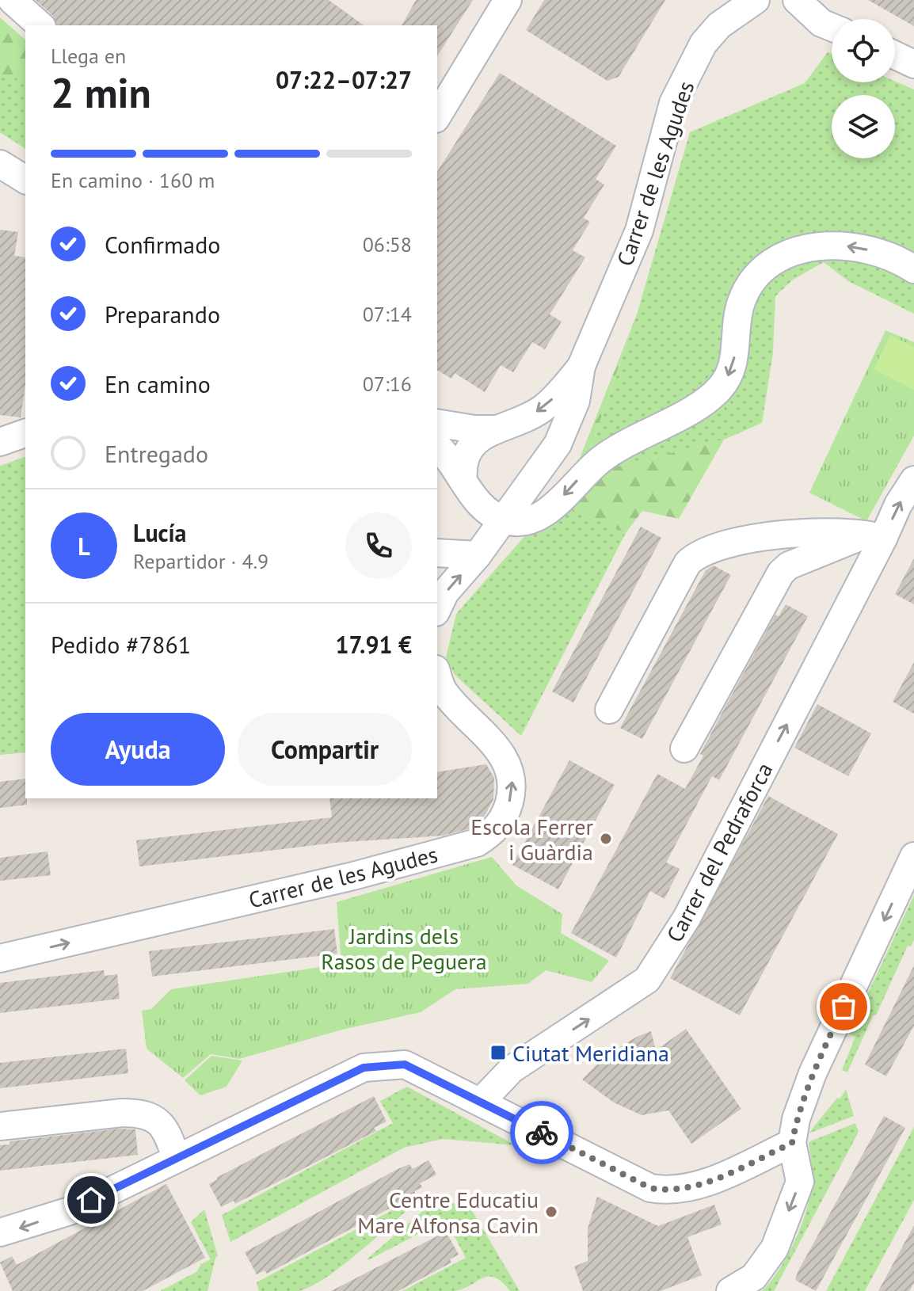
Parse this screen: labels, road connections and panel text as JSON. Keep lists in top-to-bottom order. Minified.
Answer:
{"streets":{"street":["Carrer de les Agudes","Carrer del Pedraforca"]},"parks":["Jardins dels Rasos de Peguera"],"places":{"other":["Escola Ferrer i Guàrdia","Centre Educatiu Mare Alfonsa Cavin"],"transit":["Ciutat Meridiana"]},"page":{"heading":["2 min","Llega en","07:22–07:27"],"panel":["Lucía","Repartidor · 4.9","Pedido #7861","17.91 €"],"bar":"En camino · 160 m","list":[["Confirmado","06:58"],["Preparando","07:14"],["En camino","07:16"],"Entregado"],"round":"L","buttons":["Ayuda","Compartir"]}}
